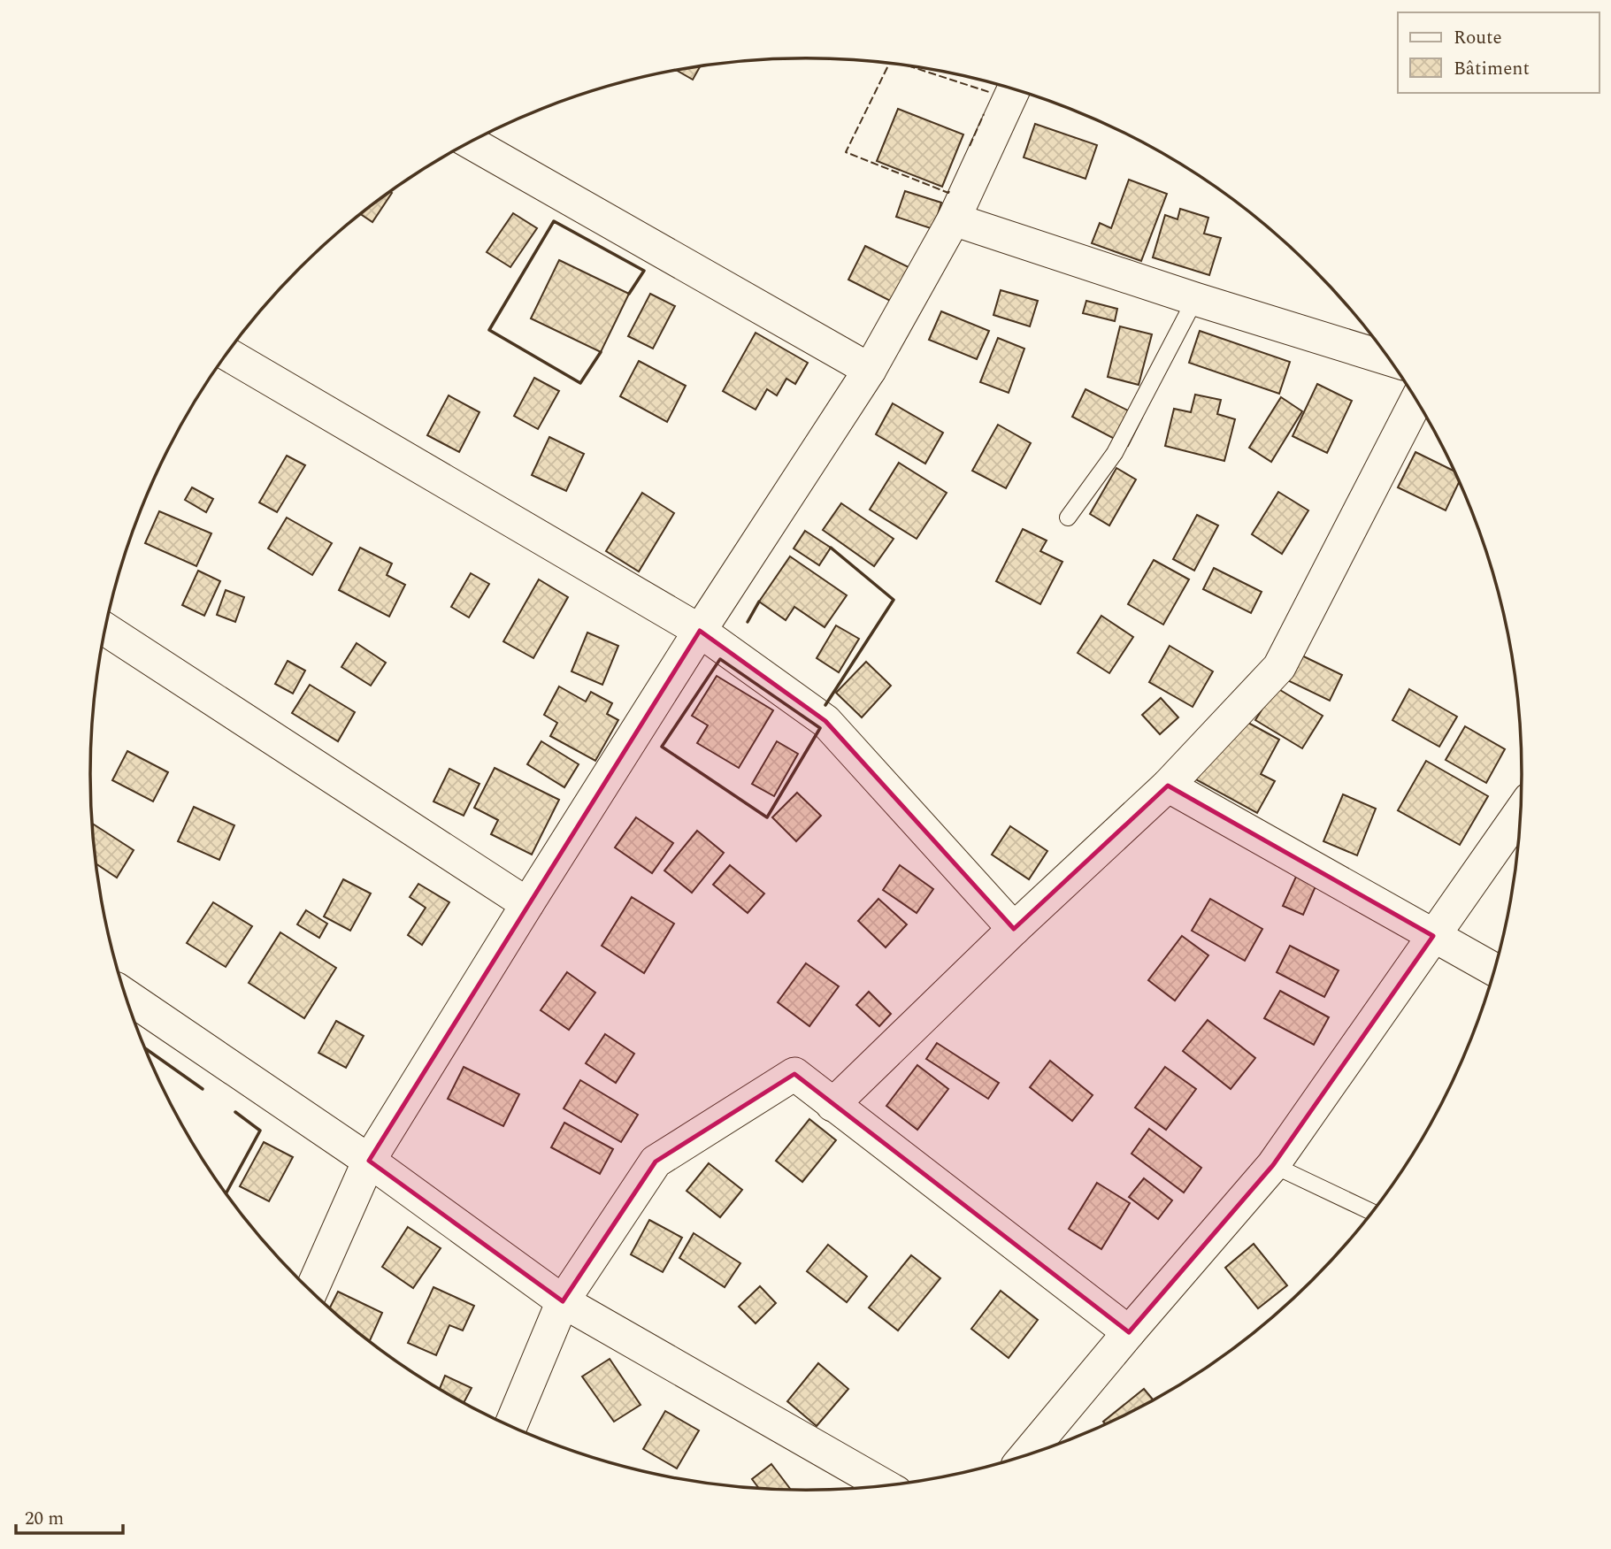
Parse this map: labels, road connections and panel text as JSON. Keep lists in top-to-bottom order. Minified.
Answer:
{"legend":["Route","Bâtiment"],"scale_bar":"20 m"}
